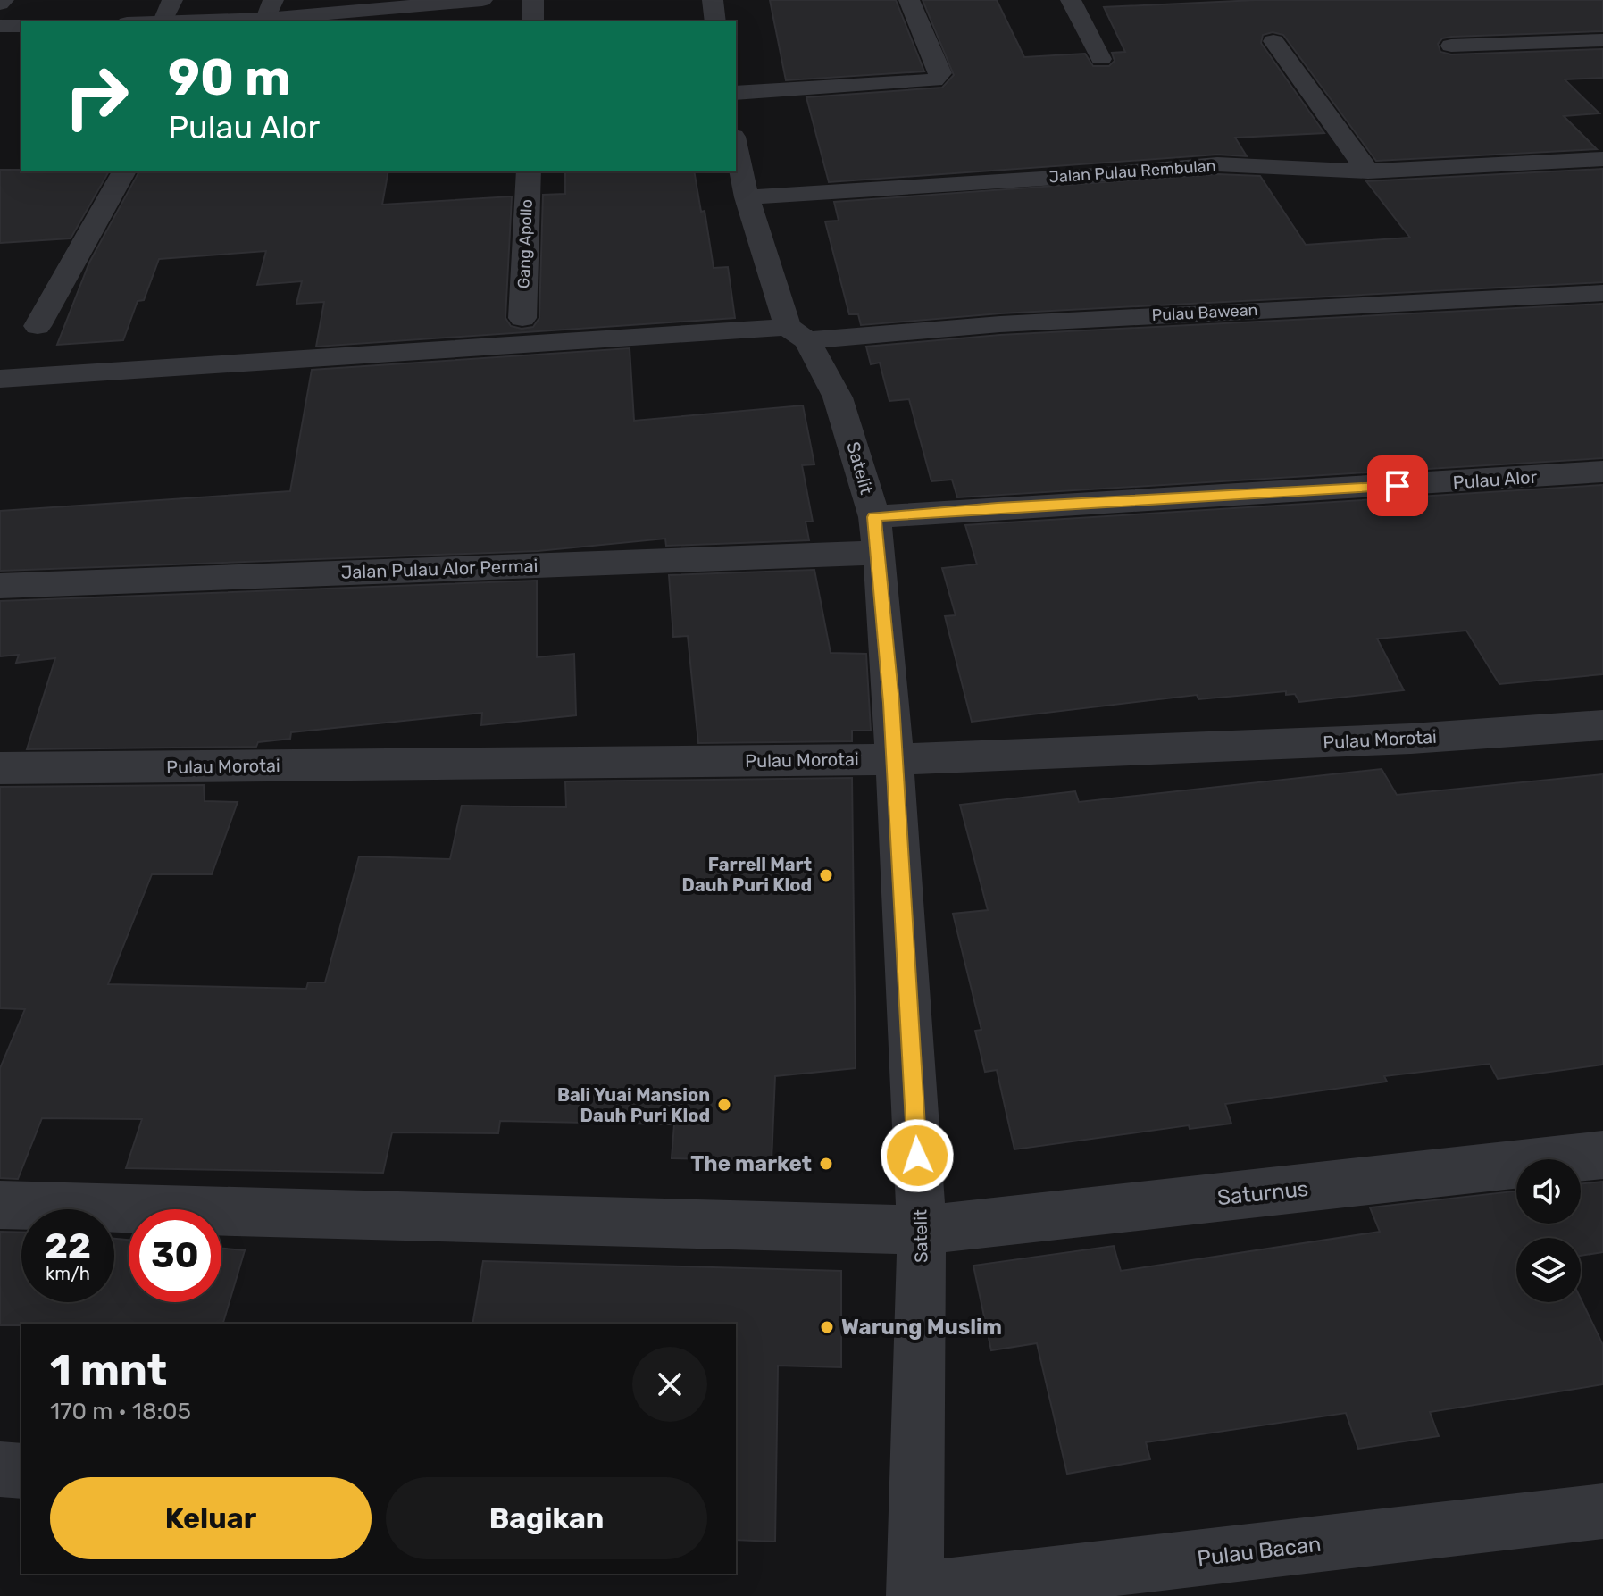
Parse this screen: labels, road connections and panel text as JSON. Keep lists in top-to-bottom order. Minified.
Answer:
{"streets":{"street":["Jalan Pulau Rembulan","Gang Apollo","Pulau Bawean","Satelit","Pulau Alor","Jalan Pulau Alor Permai","Pulau Morotai","Saturnus","Pulau Bacan"]},"crossings":[["Jalan Pulau Rembulan","Satelit"],["Pulau Bawean","Satelit"],["Satelit","Pulau Alor"],["Satelit","Jalan Pulau Alor Permai"],["Satelit","Pulau Morotai"],["Satelit","Saturnus"],["Satelit","Pulau Bacan"],["Pulau Alor","Jalan Pulau Alor Permai"]],"places":["Farrell Mart Dauh Puri Klod","Bali Yuai Mansion Dauh Puri Klod","The market","Warung Muslim"],"page":{"turn":["90 m","Pulau Alor"],"speed":"22 km/h","limit":"30","heading":["1 mnt","170 m · 18:05"],"buttons":["Keluar","Bagikan"]}}
